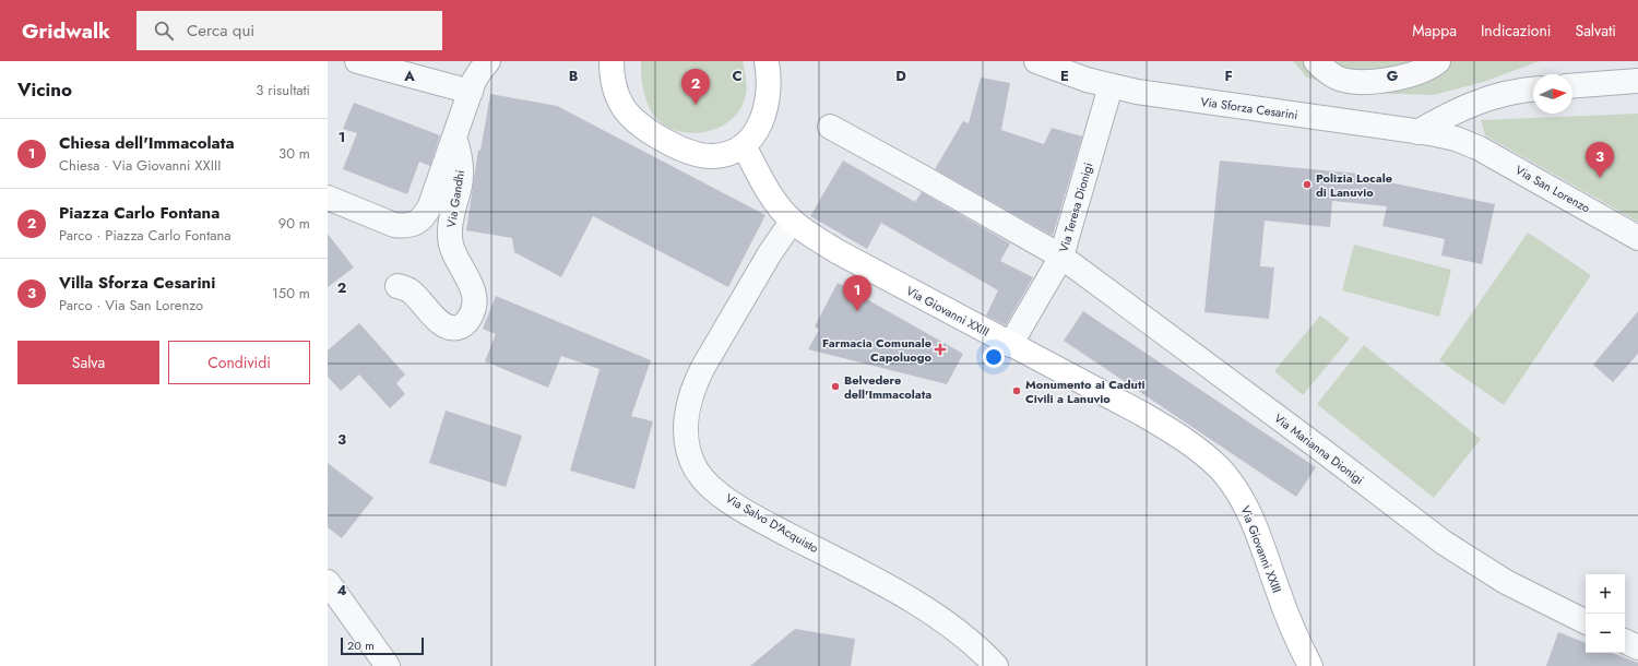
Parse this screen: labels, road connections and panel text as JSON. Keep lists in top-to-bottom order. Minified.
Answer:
{"streets":{"street":["Via Sforza Cesarini","Via San Lorenzo","Via Gandhi","Via Teresa Dionigi","Via Giovanni XXIII","Via Marianna Dionigi","Via Salvo D'Acquisto"]},"crossings":[["Via Sforza Cesarini","Via San Lorenzo"],["Via Sforza Cesarini","Via Teresa Dionigi"],["Via Teresa Dionigi","Via Giovanni XXIII"],["Via Teresa Dionigi","Via Marianna Dionigi"],["Via Giovanni XXIII","Via Salvo D'Acquisto"]],"places":{"other":["Polizia Locale di Lanuvio","Belvedere dell'Immacolata","Monumento ai Caduti Civili a Lanuvio"],"health":["Farmacia Comunale Capoluogo"]},"scale_bar":"20 m","north":"right","page":{"header":"Gridwalk","search":"Cerca qui","nav":["Mappa","Indicazioni","Salvati"],"heading":["Vicino","3 risultati"],"pins":["2","3","1"],"list":[{"mark":"1","name":"Chiesa dell'Immacolata","note":"Chiesa · Via Giovanni XXIII","value":"30 m"},{"mark":"2","name":"Piazza Carlo Fontana","note":"Parco · Piazza Carlo Fontana","value":"90 m"},{"mark":"3","name":"Villa Sforza Cesarini","note":"Parco · Via San Lorenzo","value":"150 m"}],"buttons":["Salva","Condividi"],"map_buttons":["+","−"],"scale":"20 m"},"grid":{"columns":["A","B","C","D","E","F","G"],"rows":["1","2","3","4"]}}
